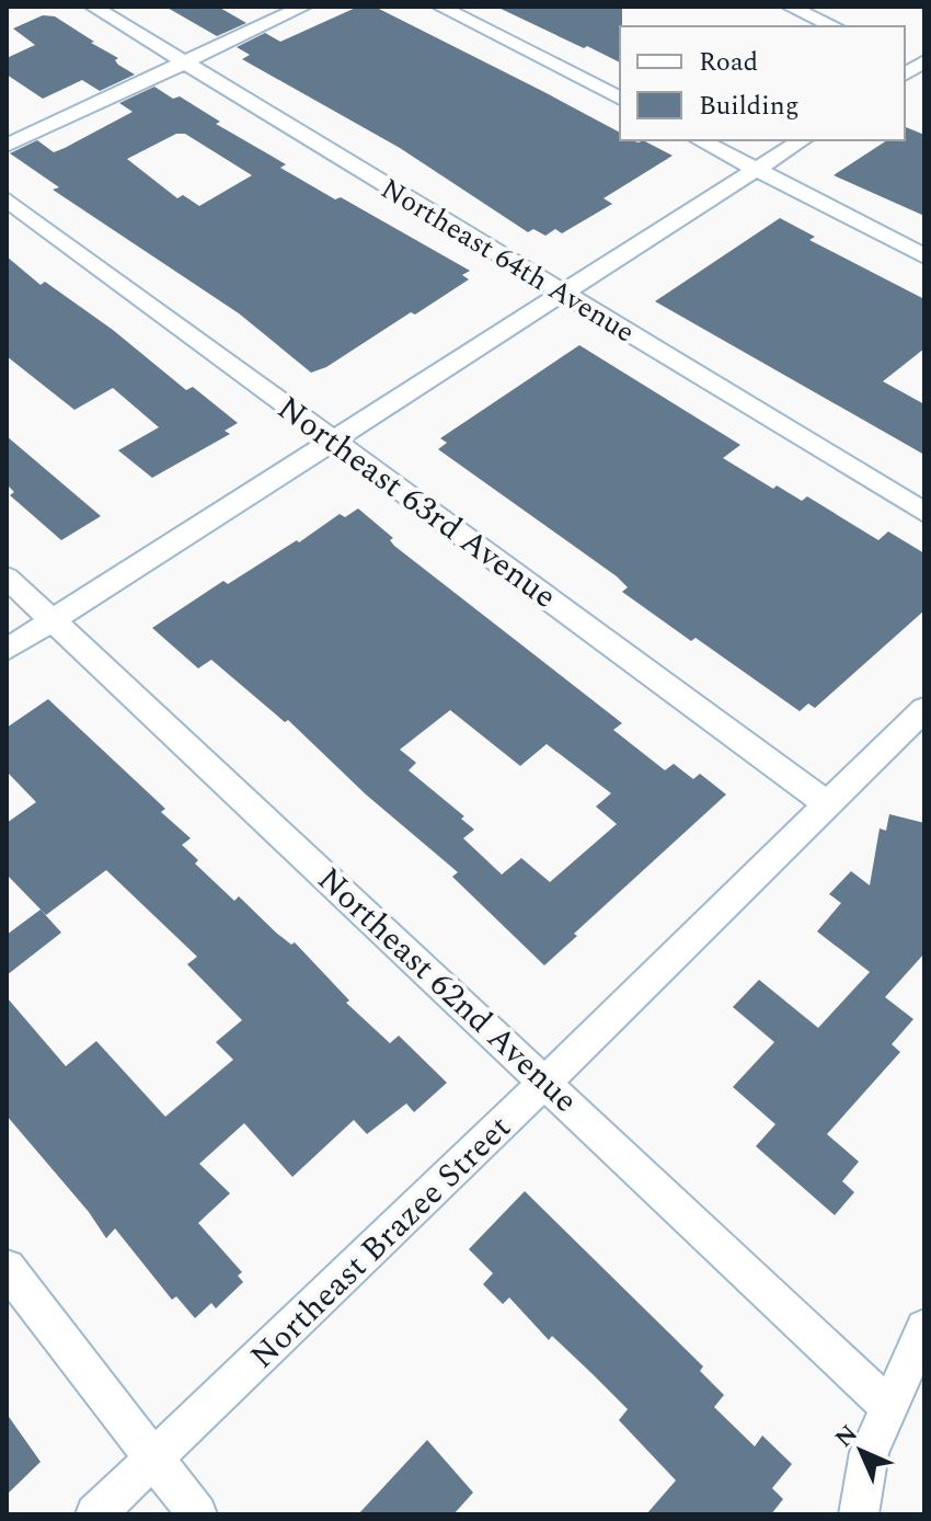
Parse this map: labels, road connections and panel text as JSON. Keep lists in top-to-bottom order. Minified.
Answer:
{"streets":{"street":["Northeast 64th Avenue","Northeast 63rd Avenue","Northeast 62nd Avenue","Northeast Brazee Street"]},"crossings":[["Northeast 63rd Avenue","Northeast Brazee Street"],["Northeast 62nd Avenue","Northeast Brazee Street"]],"legend":["Road","Building"],"north":"top left"}
